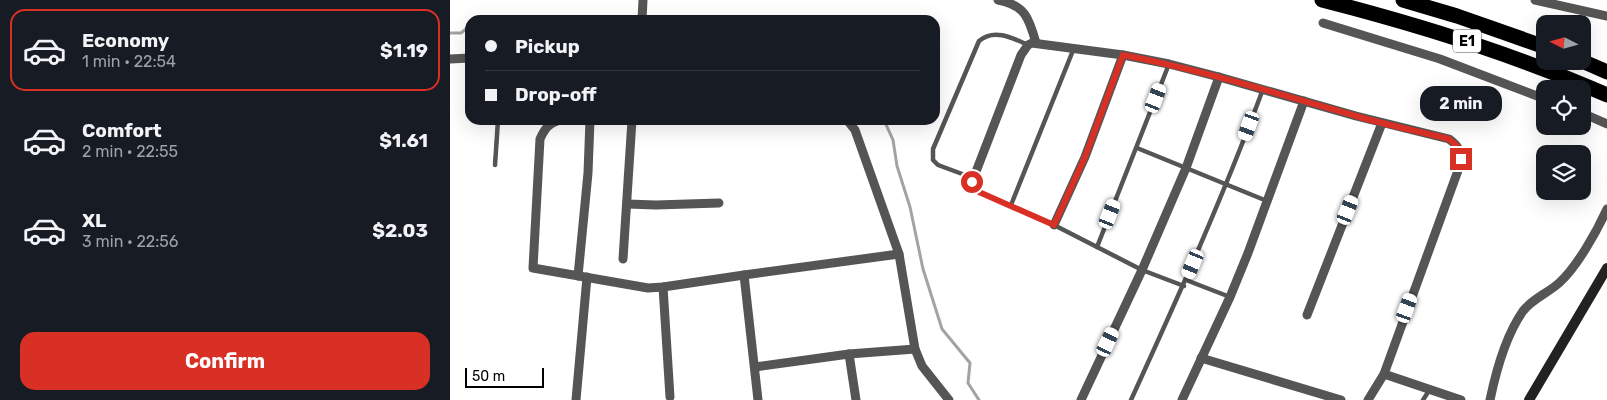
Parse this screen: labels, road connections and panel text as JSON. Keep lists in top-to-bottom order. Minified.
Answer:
{"streets":{"highway":["E1"]},"scale_bar":"50 m","north":"left","page":{"list":[{"name":"Economy","note":"1 min · 22:54","value":"$1.19"},{"name":"Comfort","note":"2 min · 22:55","value":"$1.61"},{"name":"XL","note":"3 min · 22:56","value":"$2.03"}],"banner":["Pickup","Drop-off"],"bubble":"2 min","buttons":"Confirm","scale":"50 m"}}
